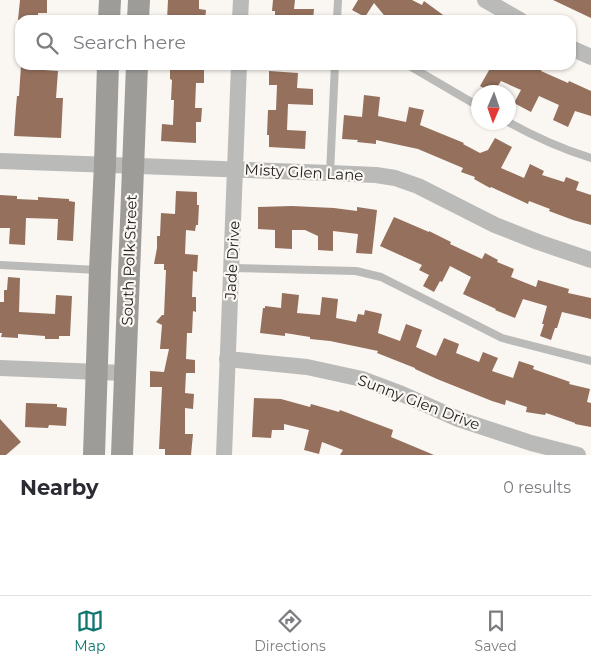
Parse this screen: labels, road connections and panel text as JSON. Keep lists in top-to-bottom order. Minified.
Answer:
{"streets":{"main road":["South Polk Street"],"street":["Misty Glen Lane","Jade Drive","Sunny Glen Drive"]},"crossings":[["Misty Glen Lane","South Polk Street"],["Misty Glen Lane","Jade Drive"],["Jade Drive","Sunny Glen Drive"]],"north":"bottom","page":{"search":"Search here","heading":["Nearby","0 results"],"nav":["Map","Directions","Saved"]}}
